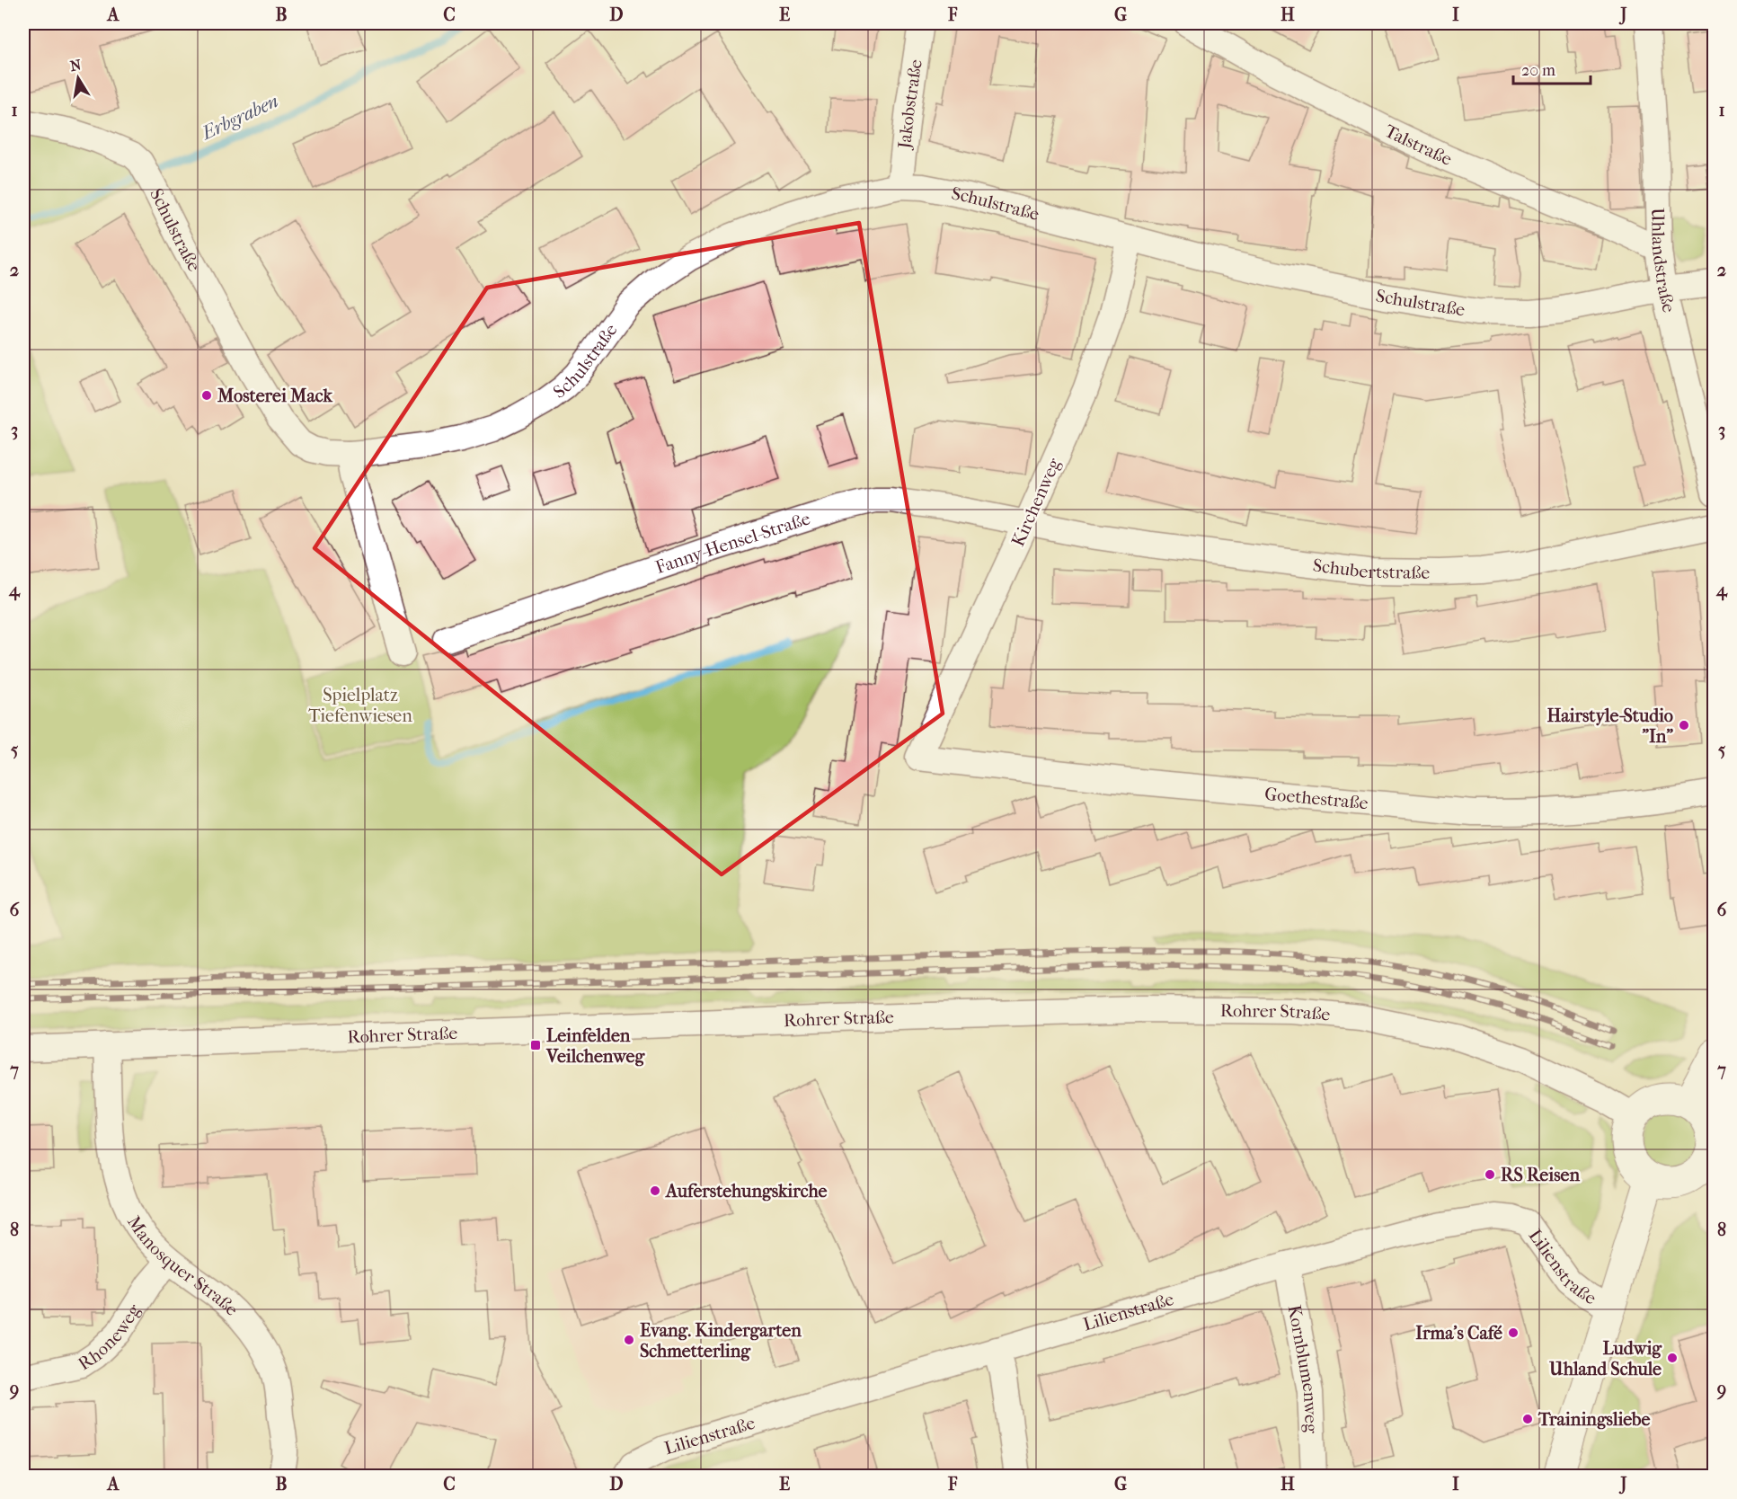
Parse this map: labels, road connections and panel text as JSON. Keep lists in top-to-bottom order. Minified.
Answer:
{"streets":{"street":["Jakobstraße","Talstraße","Schulstraße","Uhlandstraße","Kirchenweg","Fanny-Hensel-Straße","Schubertstraße","Goethestraße","Rohrer Straße","Lilienstraße","Manosquer Straße","Rhoneweg","Kornblumenweg"]},"crossings":[["Jakobstraße","Schulstraße"],["Talstraße","Uhlandstraße"],["Schulstraße","Uhlandstraße"],["Schulstraße","Kirchenweg"],["Kirchenweg","Fanny-Hensel-Straße"],["Kirchenweg","Schubertstraße"],["Kirchenweg","Goethestraße"],["Fanny-Hensel-Straße","Schubertstraße"],["Rohrer Straße","Manosquer Straße"],["Lilienstraße","Kornblumenweg"],["Manosquer Straße","Rhoneweg"]],"water":["Erbgraben"],"parks":["Spielplatz Tiefenwiesen"],"places":{"other":["Mosterei Mack","Hairstyle-Studio \"In\"","RS Reisen","Auferstehungskirche","Irma's Café","Evang. Kindergarten Schmetterling","Ludwig Uhland Schule","Trainingsliebe"],"transit":["Leinfelden Veilchenweg"]},"scale_bar":"20 m","north":"top","grid":{"columns":["A","B","C","D","E","F","G","H","I","J"],"rows":["1","2","3","4","5","6","7","8","9"]}}
